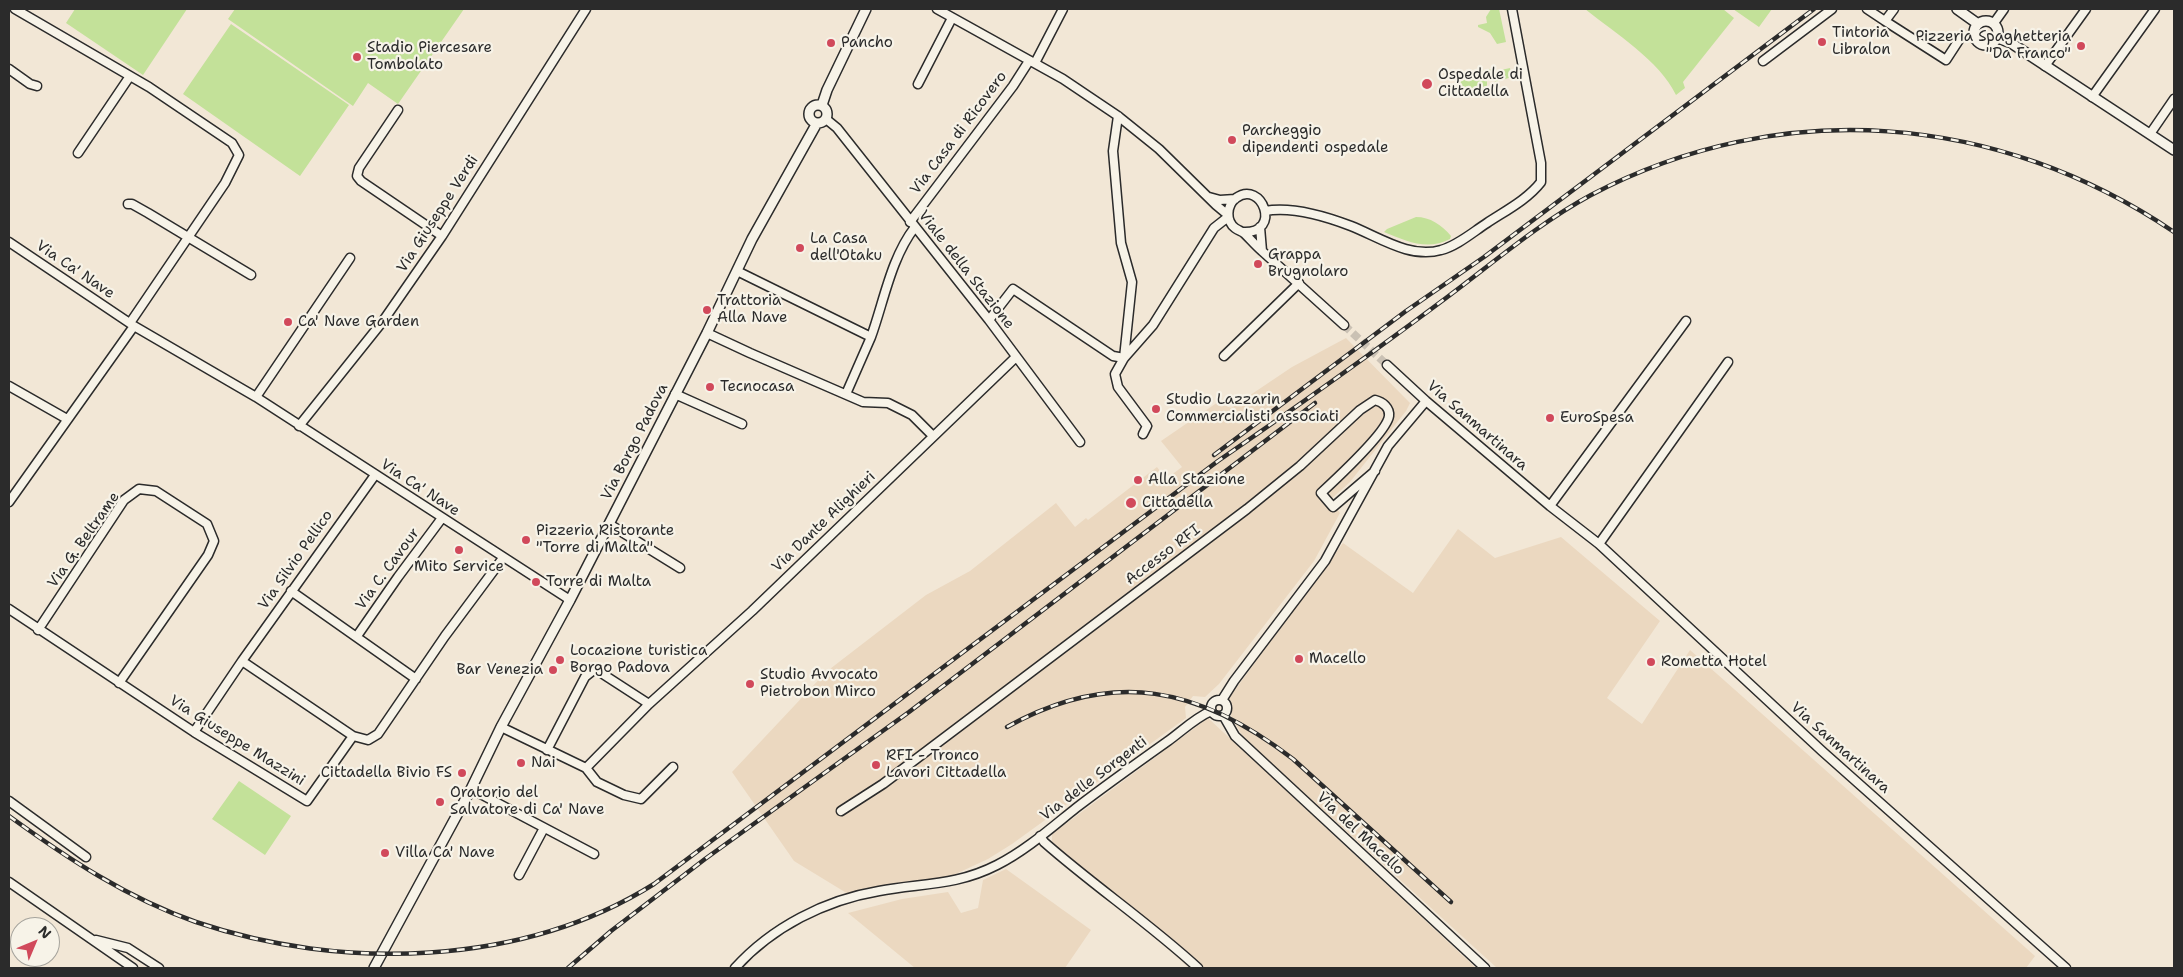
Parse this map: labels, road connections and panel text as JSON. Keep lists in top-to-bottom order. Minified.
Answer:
{"streets":{"street":["Via Casa di Ricovero","Via Giuseppe Verdi","Via Ca' Nave","Viale della Stazione","Via Sanmartinara","Via Borgo Padova","Via Dante Alighieri","Via G. Beltrame","Accesso RFI","Via Silvio Pellico","Via C. Cavour","Via Giuseppe Mazzini","Via delle Sorgenti","Via del Macello"]},"crossings":[["Via Casa di Ricovero","Viale della Stazione"],["Via Giuseppe Verdi","Via Ca' Nave"],["Via Ca' Nave","Via Borgo Padova"],["Via Ca' Nave","Via Silvio Pellico"],["Via Ca' Nave","Via C. Cavour"],["Viale della Stazione","Via Borgo Padova"],["Viale della Stazione","Via Dante Alighieri"],["Via G. Beltrame","Via Giuseppe Mazzini"],["Via Silvio Pellico","Via Giuseppe Mazzini"],["Via delle Sorgenti","Via del Macello"]],"places":["Tintoria Libralon","Pancho","Pizzeria Spaghetteria \"Da Franco\"","Stadio Piercesare Tombolato","Ospedale di Cittadella","Parcheggio dipendenti ospedale","La Casa dell'Otaku","Grappa Brugnolaro","Trattoria Alla Nave","Ca' Nave Garden","Tecnocasa","Studio Lazzarin Commercialisti associati","EuroSpesa","Alla Stazione","Cittadella","Pizzeria Ristorante \"Torre di Malta\"","Mito Service","Torre di Malta","Macello","Locazione turistica Borgo Padova","Rometta Hotel","Bar Venezia","Studio Avvocato Pietrobon Mirco","Nai","RFI - Tronco Lavori Cittadella","Cittadella Bivio FS","Oratorio del Salvatore di Ca' Nave","Villa Ca' Nave"],"north":"top right"}
